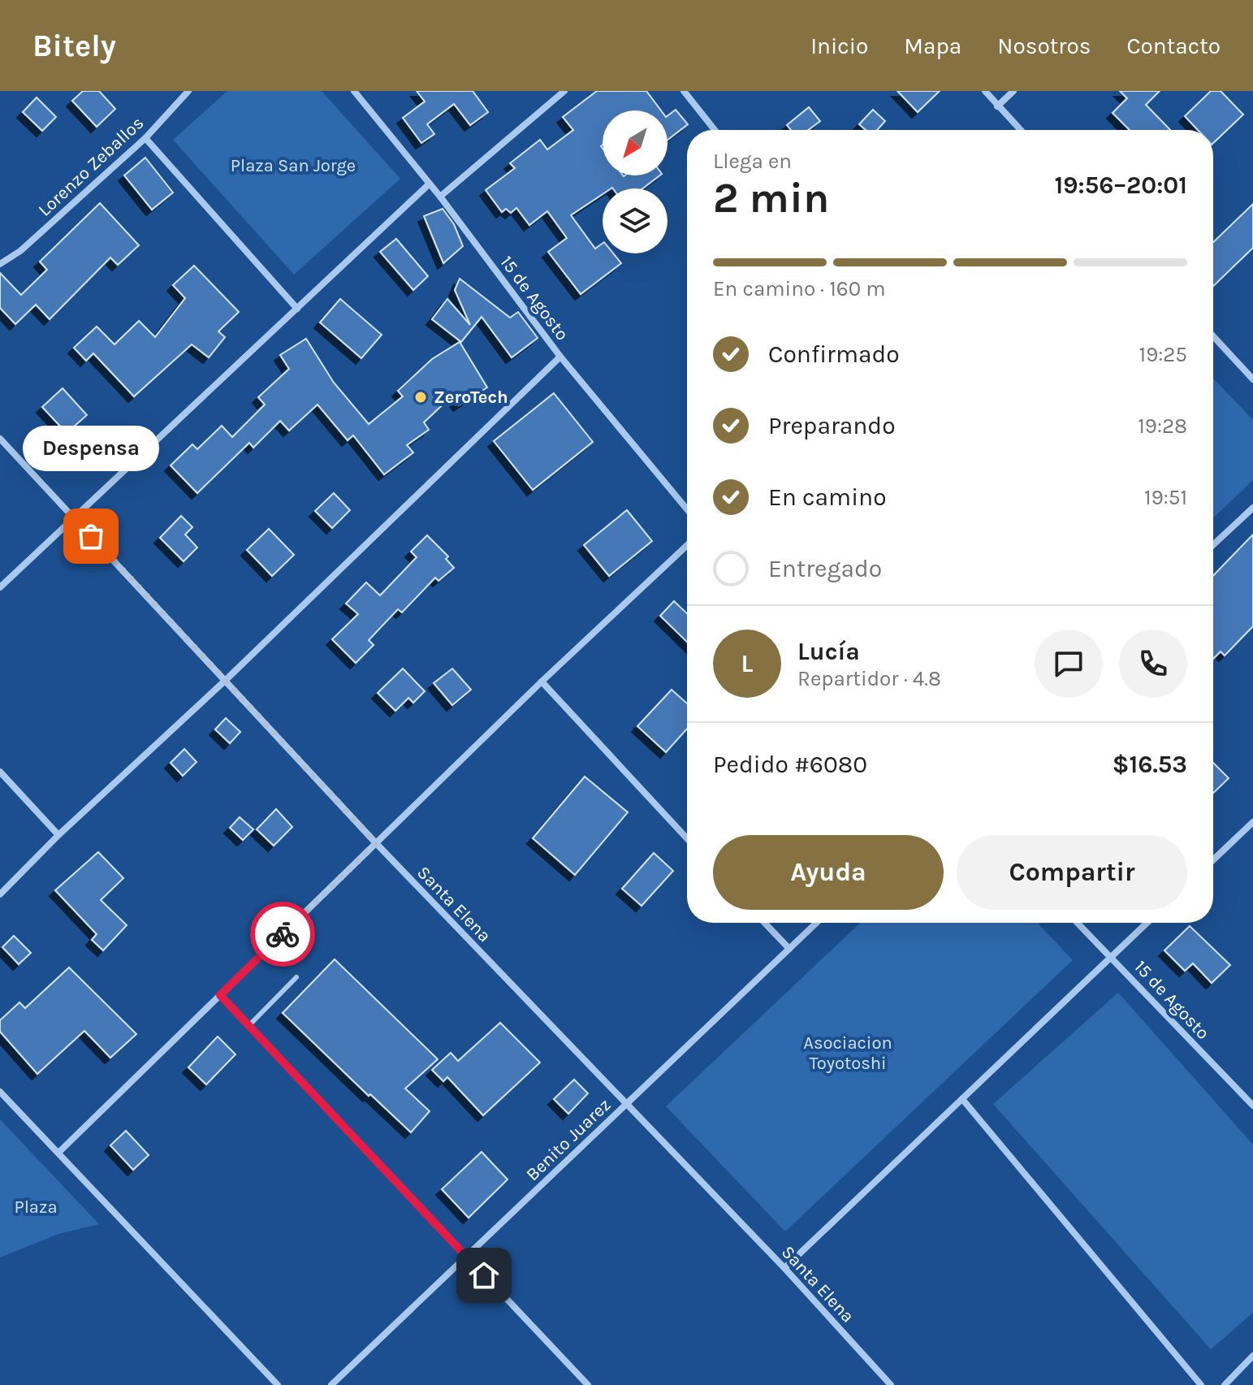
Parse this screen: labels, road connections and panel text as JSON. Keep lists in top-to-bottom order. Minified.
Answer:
{"streets":{"street":["Lorenzo Zeballos","15 de Agosto","Santa Elena","Benito Juarez"]},"crossings":[["Santa Elena","Benito Juarez"]],"parks":["Plaza San Jorge","Asociacion Toyotoshi","Plaza"],"places":["ZeroTech","Despensa"],"north":"bottom left","page":{"header":"Bitely","nav":["Inicio","Mapa","Nosotros","Contacto"],"heading":["2 min","Llega en","19:56–20:01"],"panel":["Lucía","Repartidor · 4.8","Pedido #6080","$16.53"],"bar":"En camino · 160 m","list":[["Confirmado","19:25"],["Preparando","19:28"],["En camino","19:51"],"Entregado"],"bubble":"Despensa","round":"L","buttons":["Ayuda","Compartir"]}}
